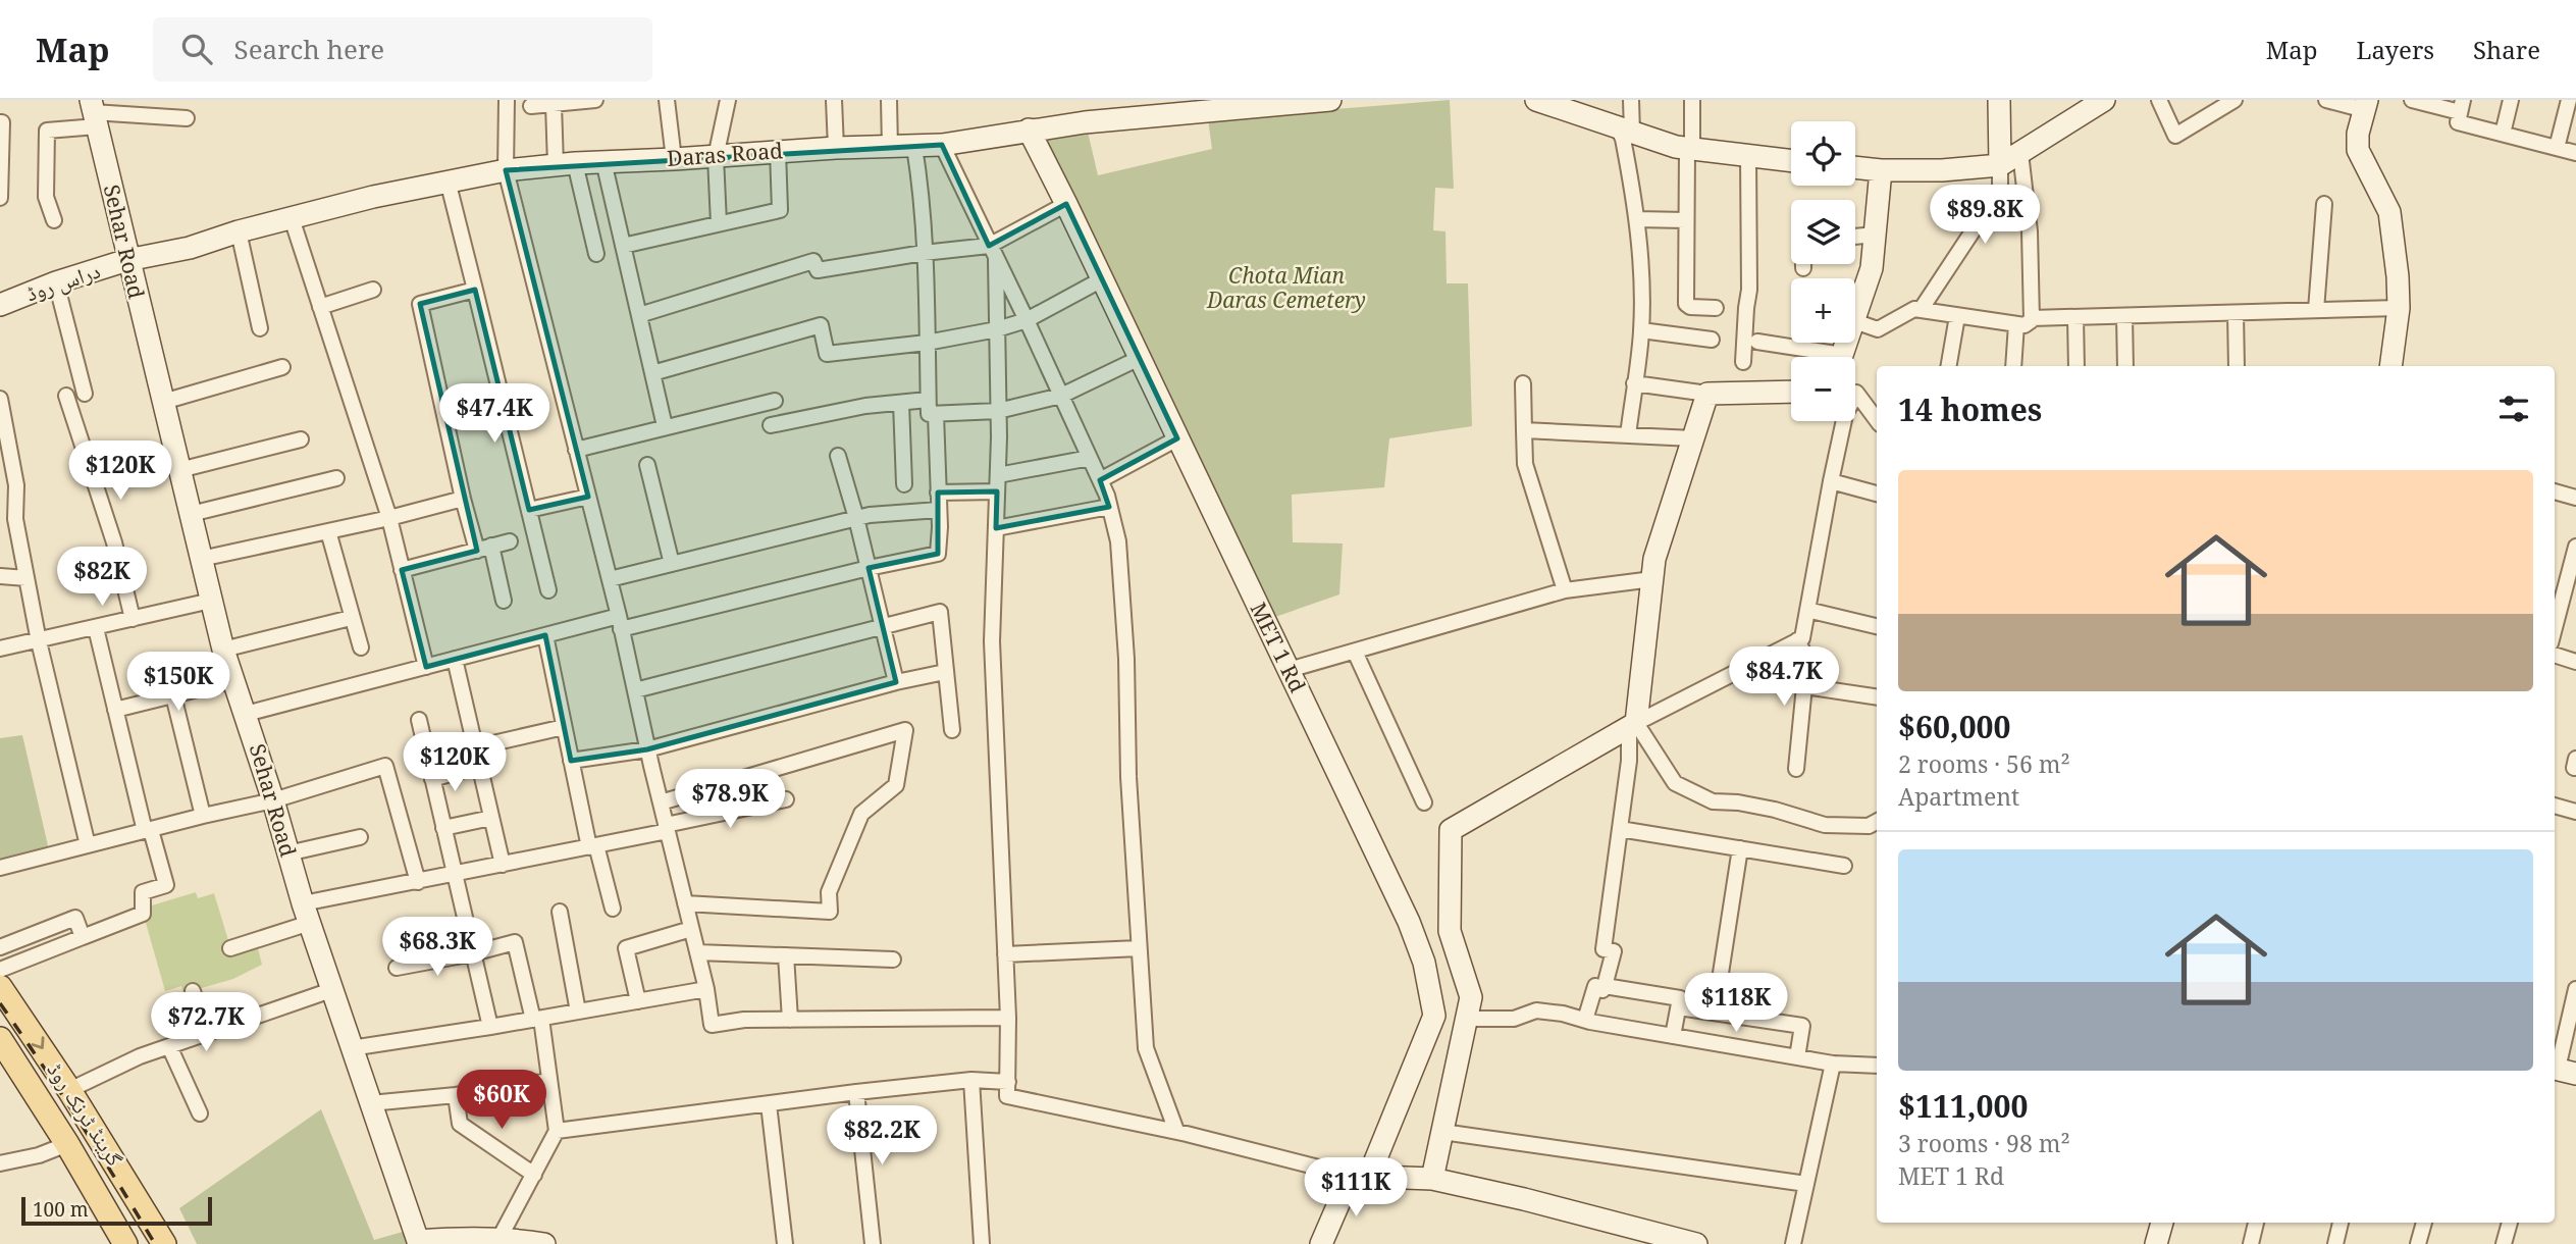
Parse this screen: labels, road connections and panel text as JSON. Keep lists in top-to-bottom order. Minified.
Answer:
{"streets":{"main road":["گرینڈ ٹرنک روڈ"],"street":["Daras Road","Sehar Road","دراس روڈ","MET 1 Rd"]},"crossings":[["Daras Road","Sehar Road"],["Daras Road","دراس روڈ"],["Daras Road","MET 1 Rd"],["Sehar Road","دراس روڈ"]],"parks":["Chota Mian Daras Cemetery"],"scale_bar":"100 m","page":{"header":"Map","search":"Search here","nav":["Map","Layers","Share"],"map_buttons":["+","−"],"price":["$89.8K","$47.4K","$120K","$82K","$84.7K","$150K","$120K","$78.9K","$68.3K","$118K","$72.7K","$60K","$82.2K","$111K"],"heading":"14 homes","list":[{"name":"$60,000","note":"2 rooms · 56 m² · Apartment"},{"name":"$111,000","note":"3 rooms · 98 m² · MET 1 Rd"}],"scale":"100 m"}}
